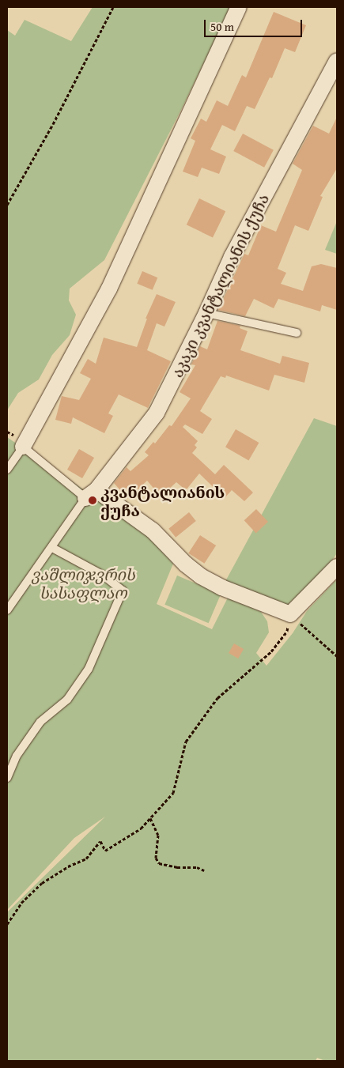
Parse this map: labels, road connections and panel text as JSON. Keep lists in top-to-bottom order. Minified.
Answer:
{"streets":{"street":["აკაკი კვანტალიანის ქუჩა"]},"parks":["ვაშლიჯვრის სასაფლაო"],"places":["კვანტალიანის ქუჩა"],"scale_bar":"50 m"}
